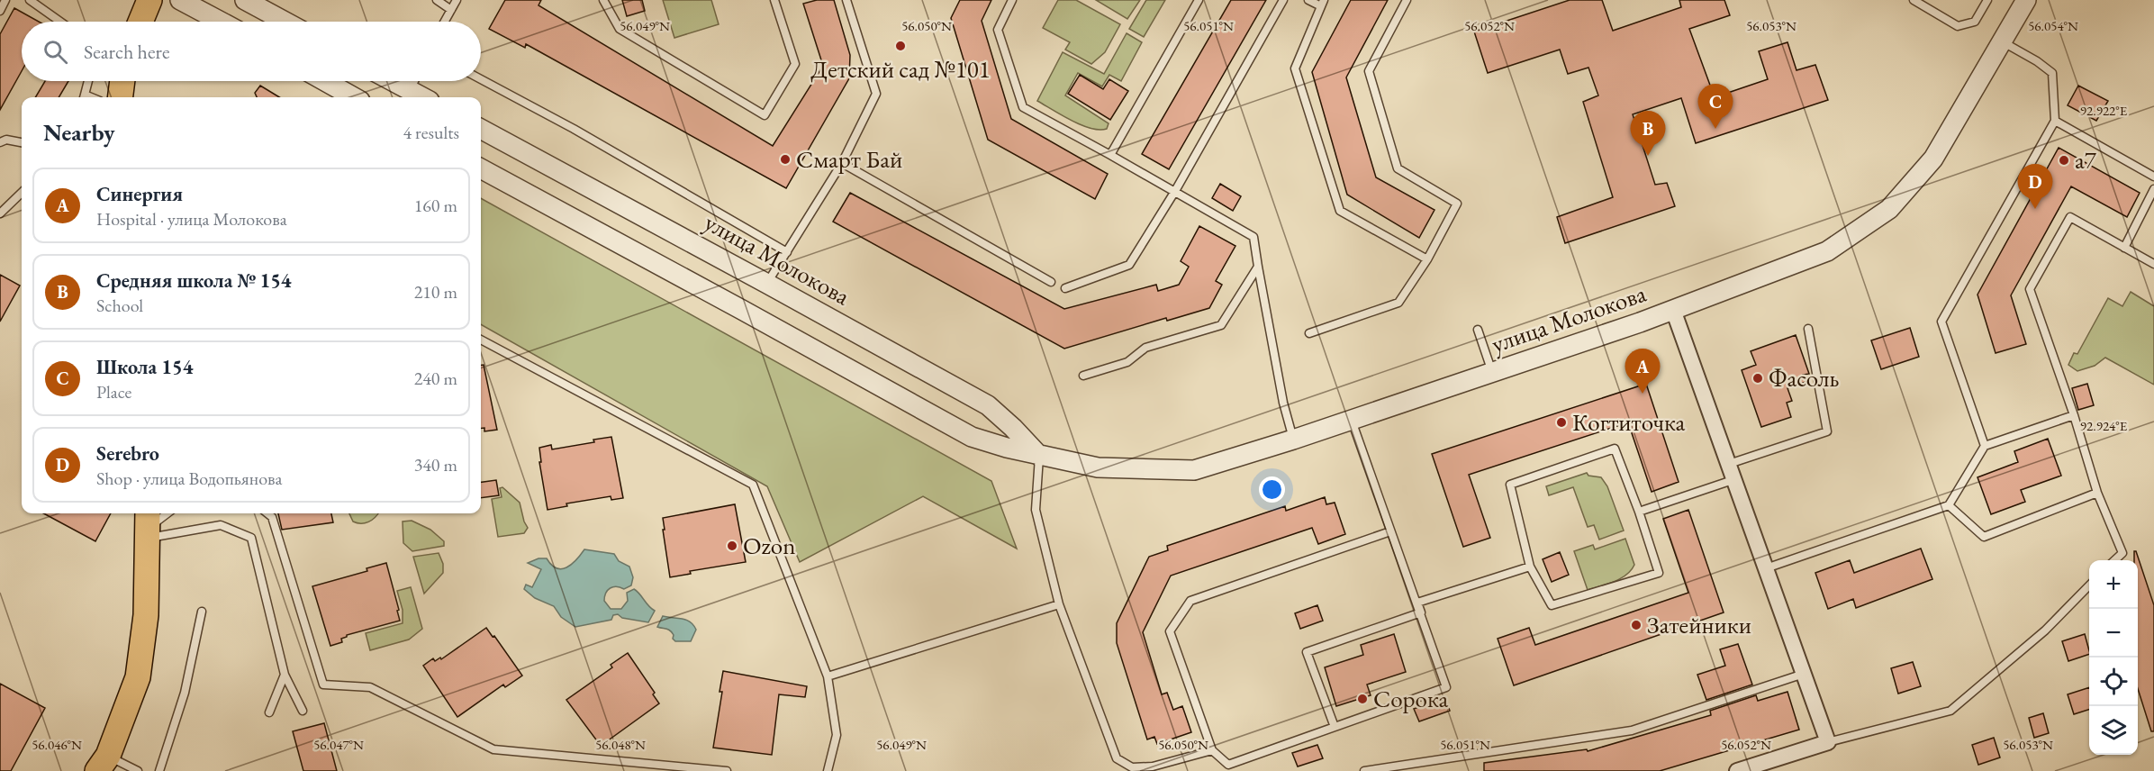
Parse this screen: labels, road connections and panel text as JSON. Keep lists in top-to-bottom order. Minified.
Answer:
{"streets":{"street":["улица Молокова"]},"places":["Детский сад №101","Смарт Бай","a7","Фасоль","Когтиточка","Ozon","Затейники","Сорока"],"page":{"search":"Search here","pins":["C","B","D","A"],"heading":["Nearby","4 results"],"list":[{"mark":"A","name":"Синергия","note":"Hospital · улица Молокова","value":"160 m"},{"mark":"B","name":"Средняя школа № 154","note":"School","value":"210 m"},{"mark":"C","name":"Школа 154","note":"Place","value":"240 m"},{"mark":"D","name":"Serebro","note":"Shop · улица Водопьянова","value":"340 m"}],"map_buttons":["+","−"]},"coordinates":["56.054°N","56.049°N","56.050°N","56.051°N","56.052°N","56.053°N","92.922°E","92.924°E","56.046°N","56.047°N","56.048°N"]}
